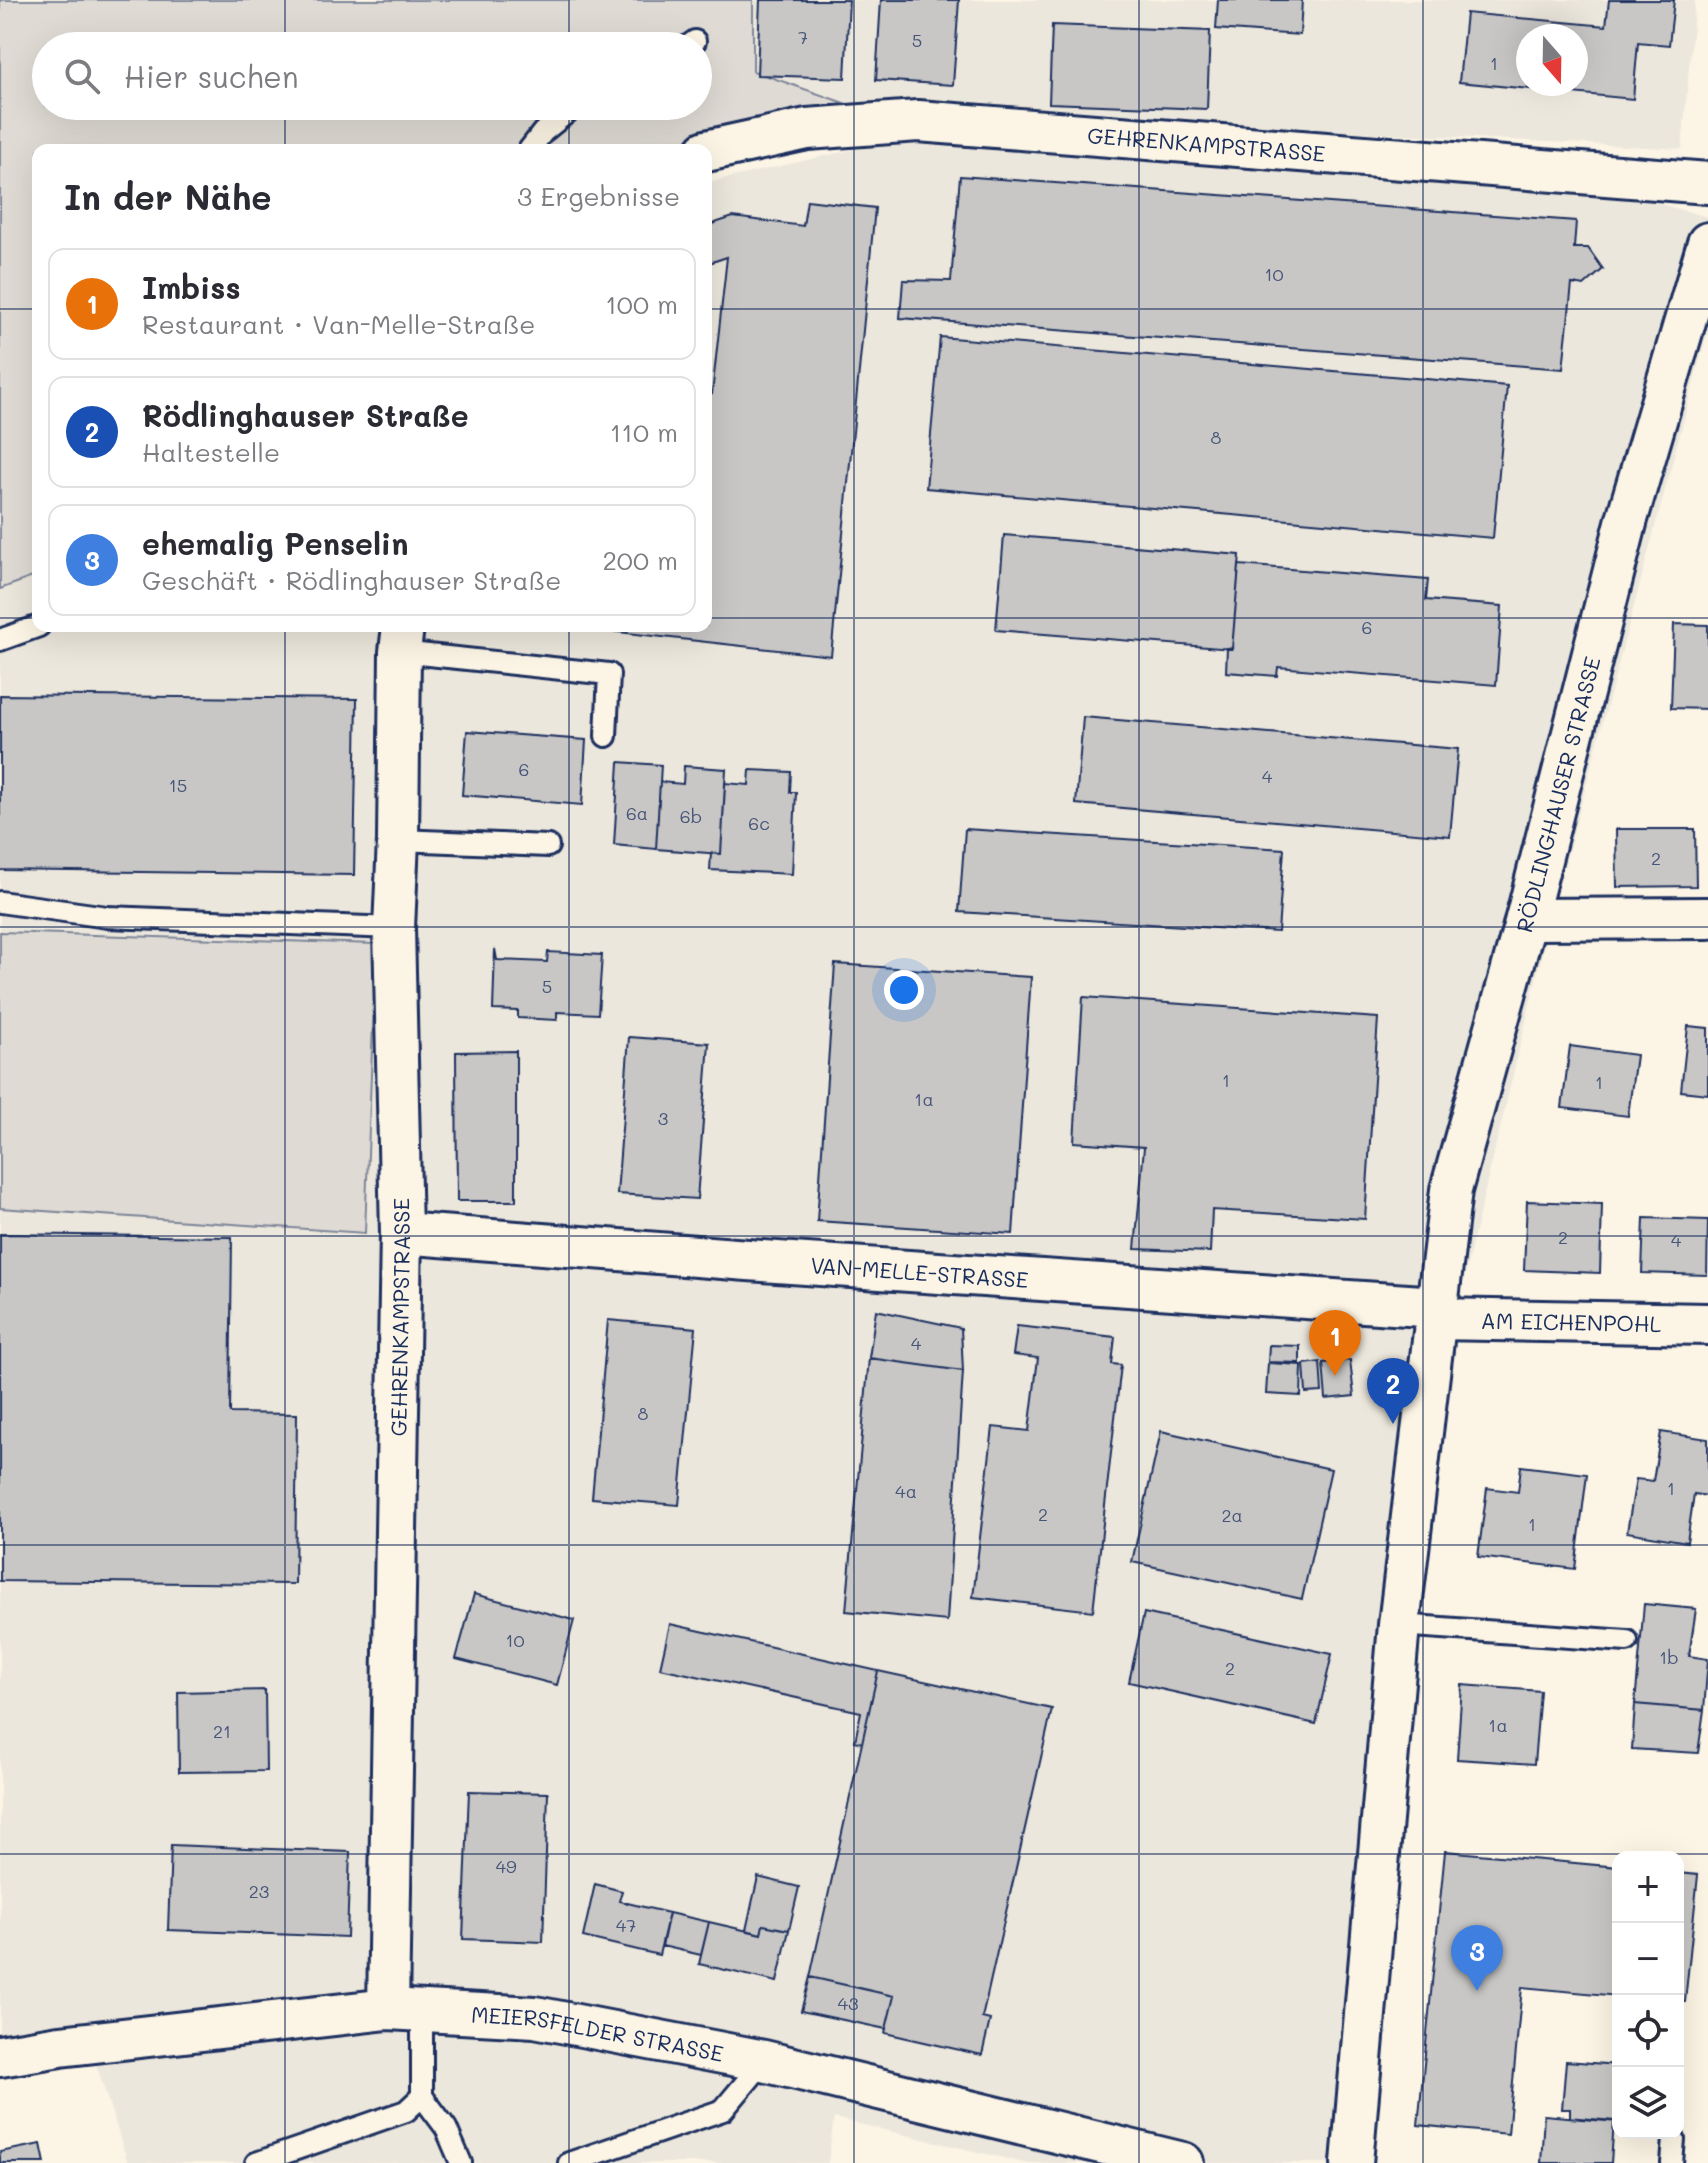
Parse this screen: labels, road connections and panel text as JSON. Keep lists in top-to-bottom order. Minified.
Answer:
{"streets":{"street":["GEHRENKAMPSTRASSE","RÖDLINGHAUSER STRASSE","VAN-MELLE-STRASSE","AM EICHENPOHL","MEIERSFELDER STRASSE"]},"crossings":[["GEHRENKAMPSTRASSE","VAN-MELLE-STRASSE"],["GEHRENKAMPSTRASSE","MEIERSFELDER STRASSE"],["RÖDLINGHAUSER STRASSE","VAN-MELLE-STRASSE"],["RÖDLINGHAUSER STRASSE","AM EICHENPOHL"],["VAN-MELLE-STRASSE","AM EICHENPOHL"]],"house_numbers":["7","5","1","10","8","6","6","4","15","6a","6b","6c","2","5","1","1","1a","3","2","4","4","8","1","4a","2","2a","1","10","1b","2","1a","21","49","23","47","43"],"north":"bottom","page":{"search":"Hier suchen","heading":["In der Nähe","3 Ergebnisse"],"list":[{"mark":"1","name":"Imbiss","note":"Restaurant · Van-Melle-Straße","value":"100 m"},{"mark":"2","name":"Rödlinghauser Straße","note":"Haltestelle","value":"110 m"},{"mark":"3","name":"ehemalig Penselin","note":"Geschäft · Rödlinghauser Straße","value":"200 m"}],"pins":["1","2","3"],"map_buttons":["+","−"]}}
